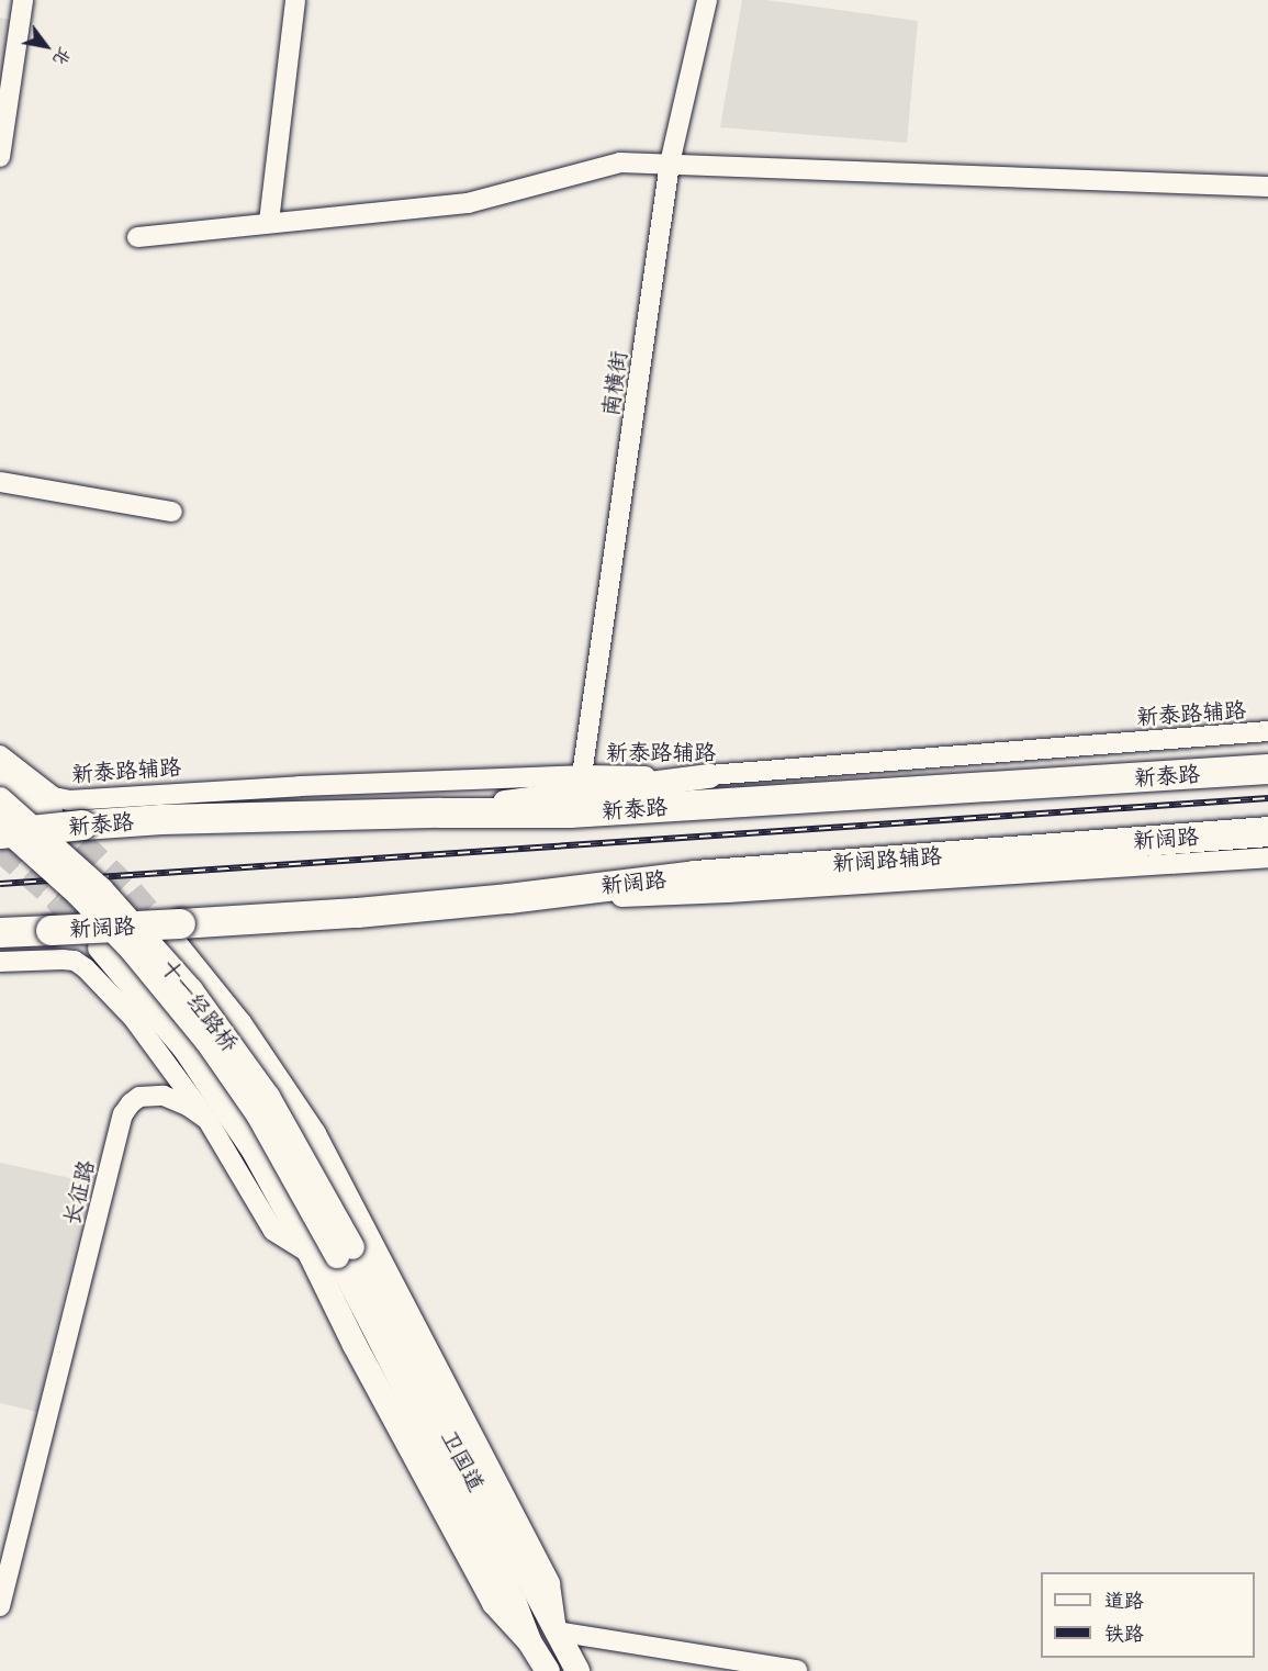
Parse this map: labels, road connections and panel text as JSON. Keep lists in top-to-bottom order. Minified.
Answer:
{"streets":{"highway":["新泰路","新阔路"],"main road":["十一经路桥","卫国道"],"street":["南横街","新泰路辅路","新阔路辅路","长征路"]},"crossings":[["南横街","新泰路辅路"],["新阔路","新阔路辅路"],["十一经路桥","卫国道"]],"legend":["道路","铁路"],"north":"bottom right"}
